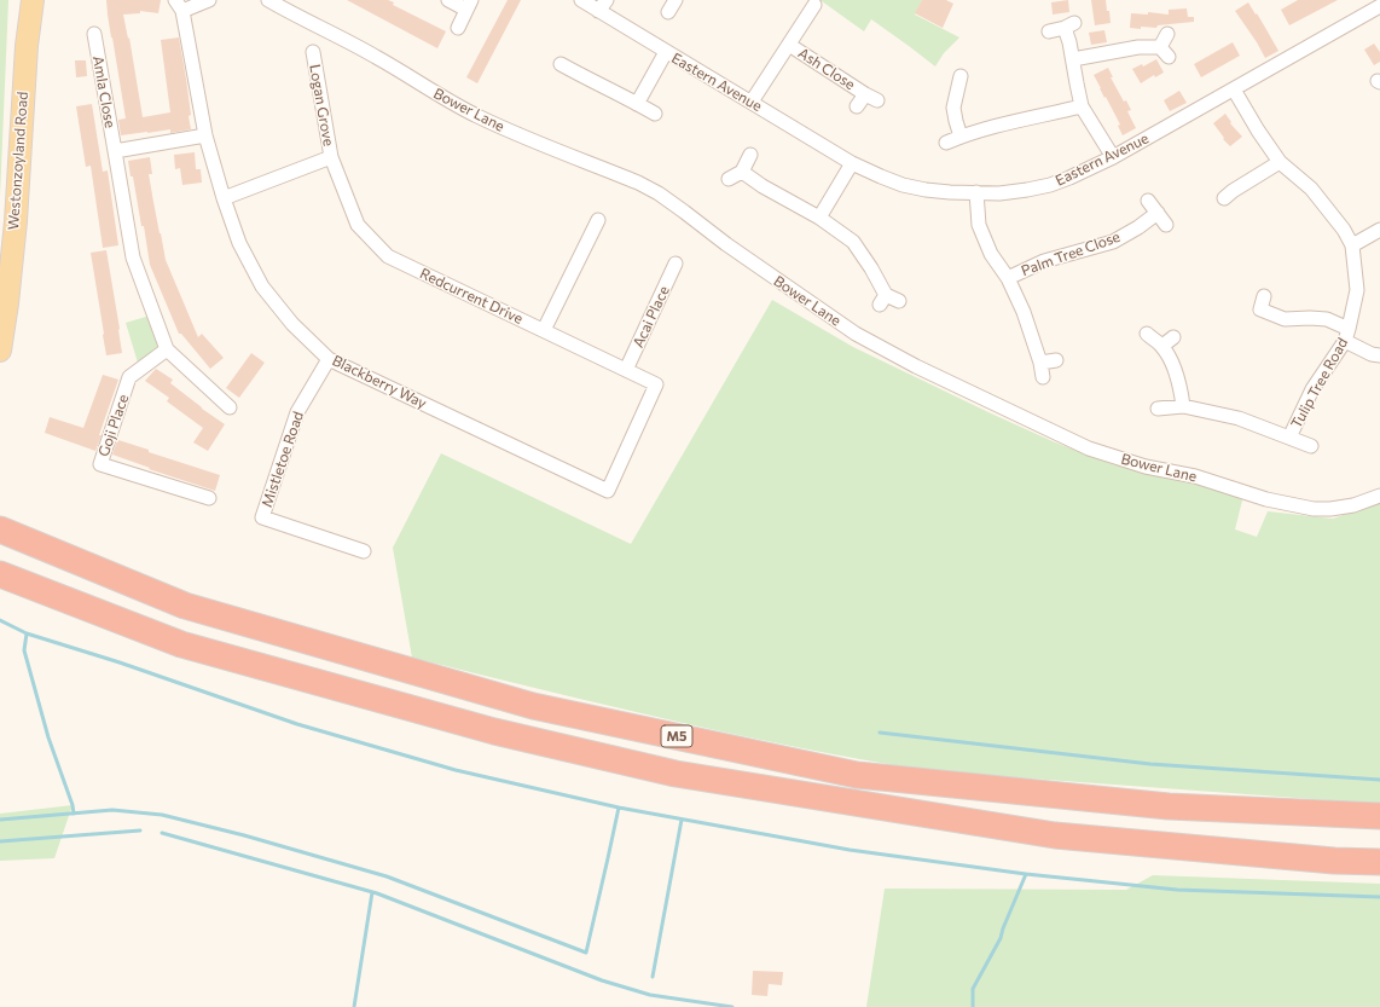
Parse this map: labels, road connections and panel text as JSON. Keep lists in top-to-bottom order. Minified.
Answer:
{"streets":{"highway":["M5"],"main road":["Westonzoyland Road"],"street":["Ash Close","Eastern Avenue","Amla Close","Logan Grove","Bower Lane","Palm Tree Close","Redcurrent Drive","Acai Place","Blackberry Way","Tulip Tree Road","Goji Place","Mistletoe Road"]},"crossings":[["Ash Close","Eastern Avenue"],["Eastern Avenue","Tulip Tree Road"],["Amla Close","Goji Place"],["Logan Grove","Redcurrent Drive"],["Redcurrent Drive","Acai Place"],["Redcurrent Drive","Blackberry Way"],["Blackberry Way","Mistletoe Road"]]}
